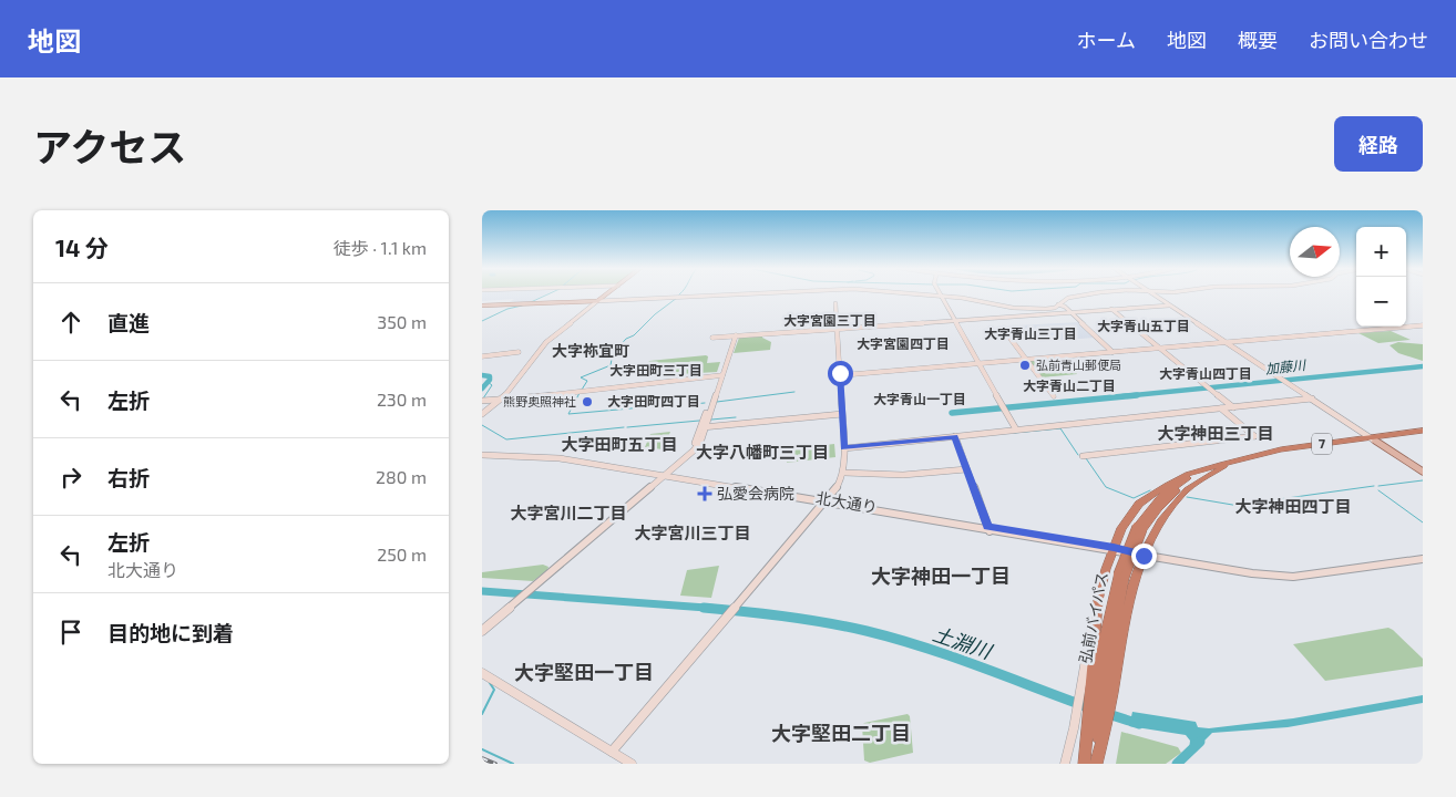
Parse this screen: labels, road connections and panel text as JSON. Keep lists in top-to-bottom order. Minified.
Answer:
{"streets":{"highway":["7","弘前バイパス"],"street":["北大通り"]},"districts":["大字宮園三丁目","大字青山五丁目","大字青山三丁目","大字宮園四丁目","大字祢宜町","大字田町三丁目","大字青山四丁目","大字青山二丁目","大字青山一丁目","大字田町四丁目","大字神田三丁目","大字田町五丁目","大字八幡町三丁目","大字神田四丁目","大字宮川二丁目","大字宮川三丁目","大字神田一丁目","大字堅田一丁目","大字堅田二丁目"],"water":["加藤川","土淵川"],"places":{"other":["弘前青山郵便局","熊野奥照神社"],"health":["弘愛会病院"]},"north":"right","page":{"header":"地図","nav":["ホーム","地図","概要","お問い合わせ"],"title":"アクセス","buttons":"経路","heading":["14 分","徒歩 · 1.1 km"],"map_buttons":["+","−"],"list":[["直進","350 m"],["左折","230 m"],["右折","280 m"],["左折","北大通り","250 m"],"目的地に到着"]}}
